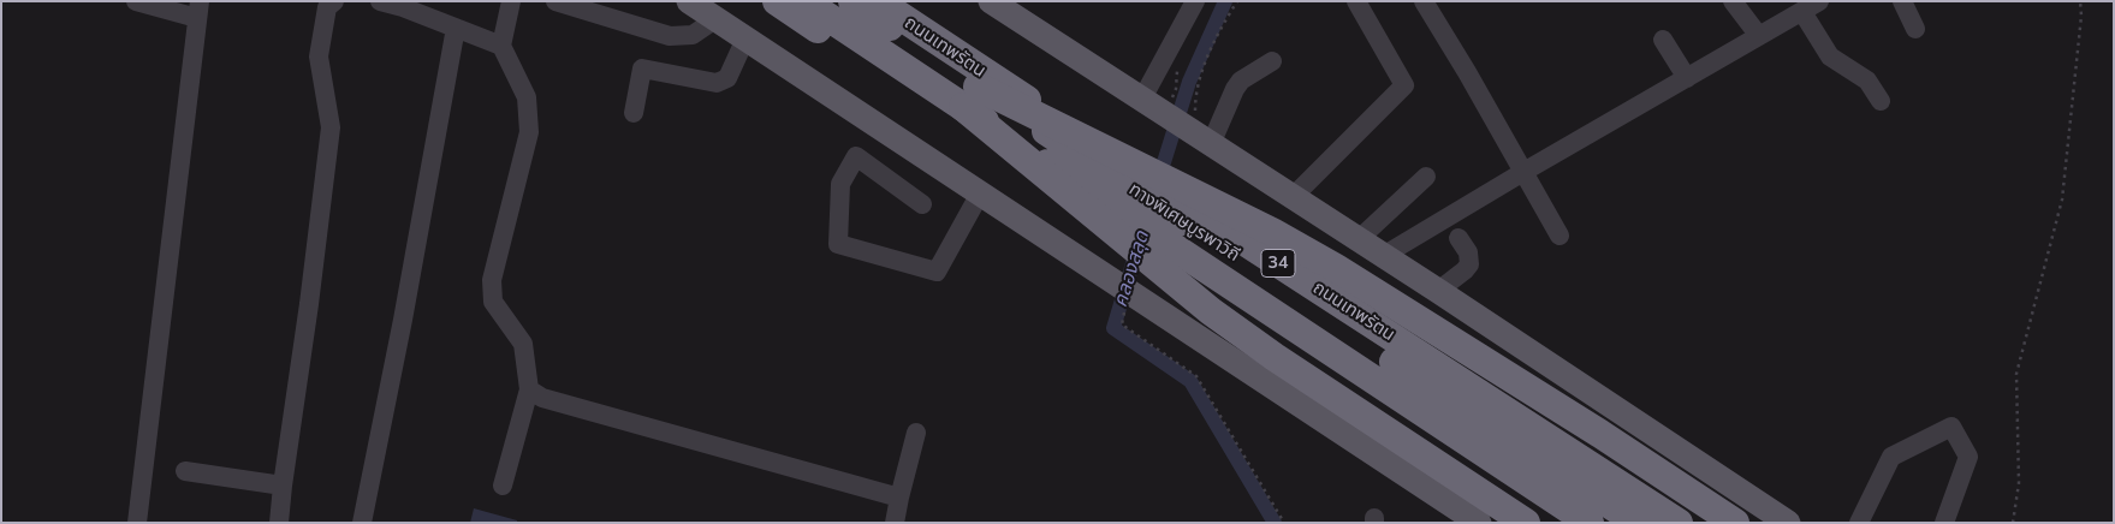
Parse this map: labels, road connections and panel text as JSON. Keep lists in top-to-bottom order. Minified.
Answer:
{"streets":{"highway":["ถนนเทพรัตน","ทางพิเศษบูรพาวิถี","34"]},"water":["คลองสลุด"]}
